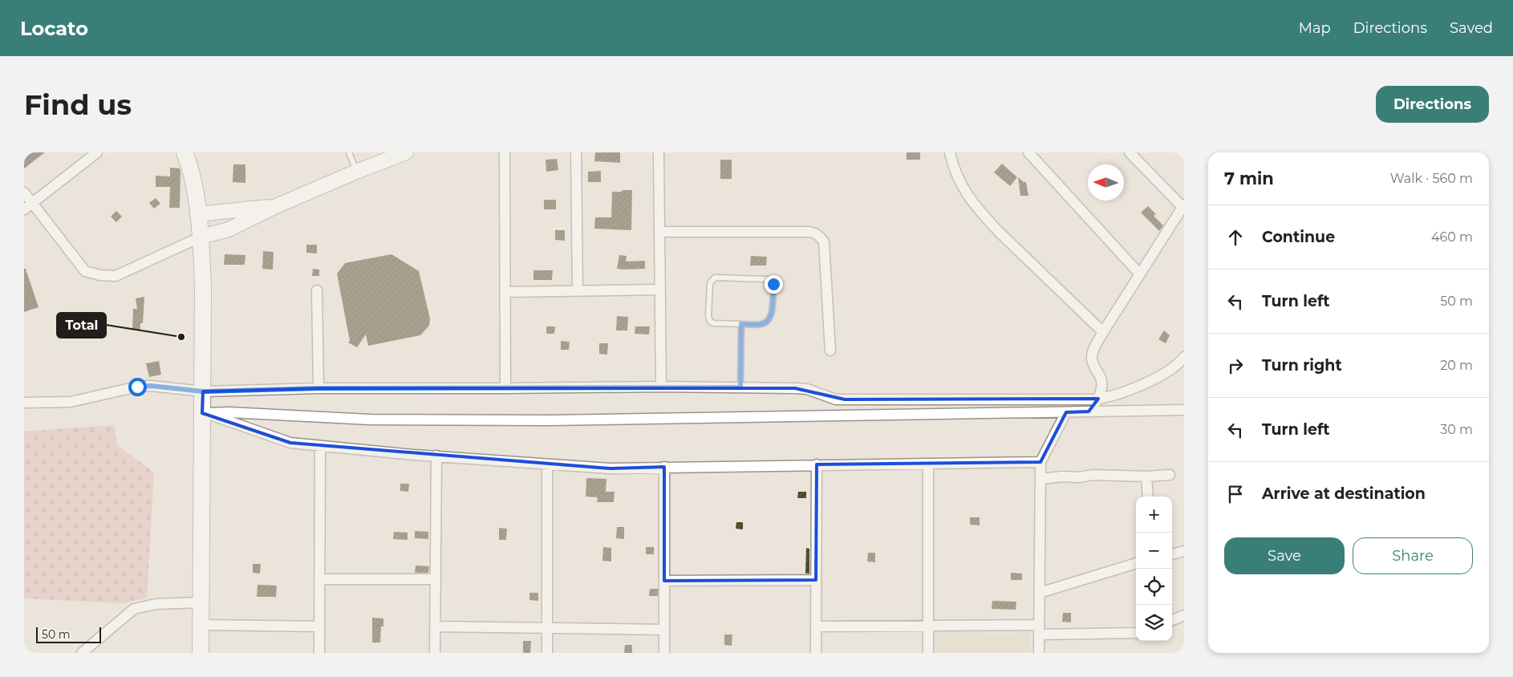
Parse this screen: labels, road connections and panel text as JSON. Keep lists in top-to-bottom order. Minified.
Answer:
{"places":["Total"],"scale_bar":"50 m","north":"left","page":{"header":"Locato","nav":["Map","Directions","Saved"],"buttons":["Directions",["Save","Share"]],"title":"Find us","heading":["7 min","Walk · 560 m"],"list":[["Continue","460 m"],["Turn left","50 m"],["Turn right","20 m"],["Turn left","30 m"],"Arrive at destination"],"map_buttons":["+","−"],"scale":"50 m"}}
